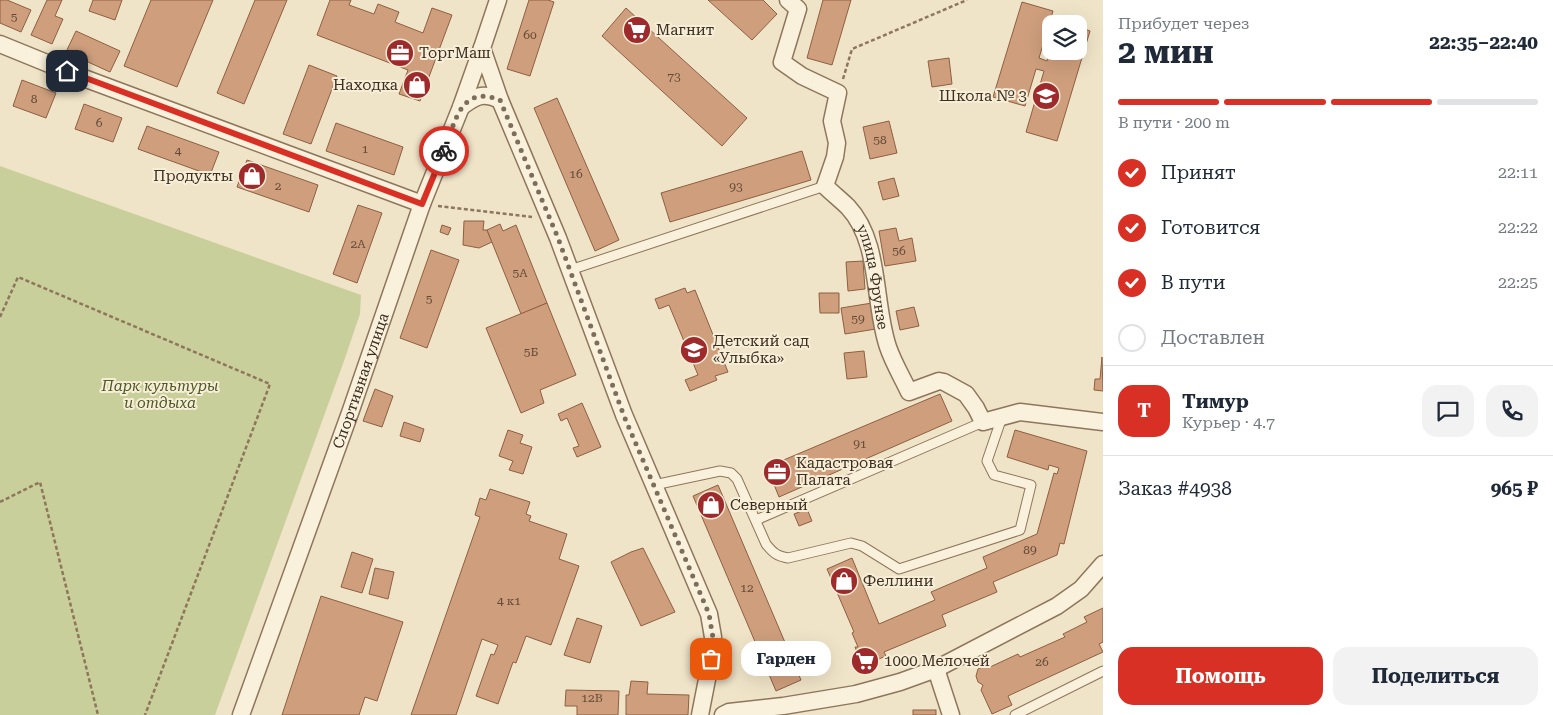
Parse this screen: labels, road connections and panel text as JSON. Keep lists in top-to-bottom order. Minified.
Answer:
{"streets":{"street":["улица Фрунзе","Спортивная улица"]},"parks":["Парк культуры и отдыха"],"places":{"supermarket":["Магнит","1000 Мелочей"],"office":["ТоргМаш","Кадастровая Палата"],"shop":["Находка","Продукты","Северный","Феллини"],"school or university":["Школа № 3","Детский сад «Улыбка»"],"other":["Гарден"]},"house_numbers":["5","60","73","8","6","58","1","4","16","2","93","2А","56","5А","5","59","5Б","91","89","12","4 к1","26","12В"],"page":{"heading":["2 мин","Прибудет через","22:35–22:40"],"panel":["Тимур","Курьер · 4.7","Заказ #4938","965 ₽"],"bar":"В пути · 200 m","list":[["Принят","22:11"],["Готовится","22:22"],["В пути","22:25"],"Доставлен"],"round":"Т","buttons":["Помощь","Поделиться"],"bubble":"Гарден"}}
